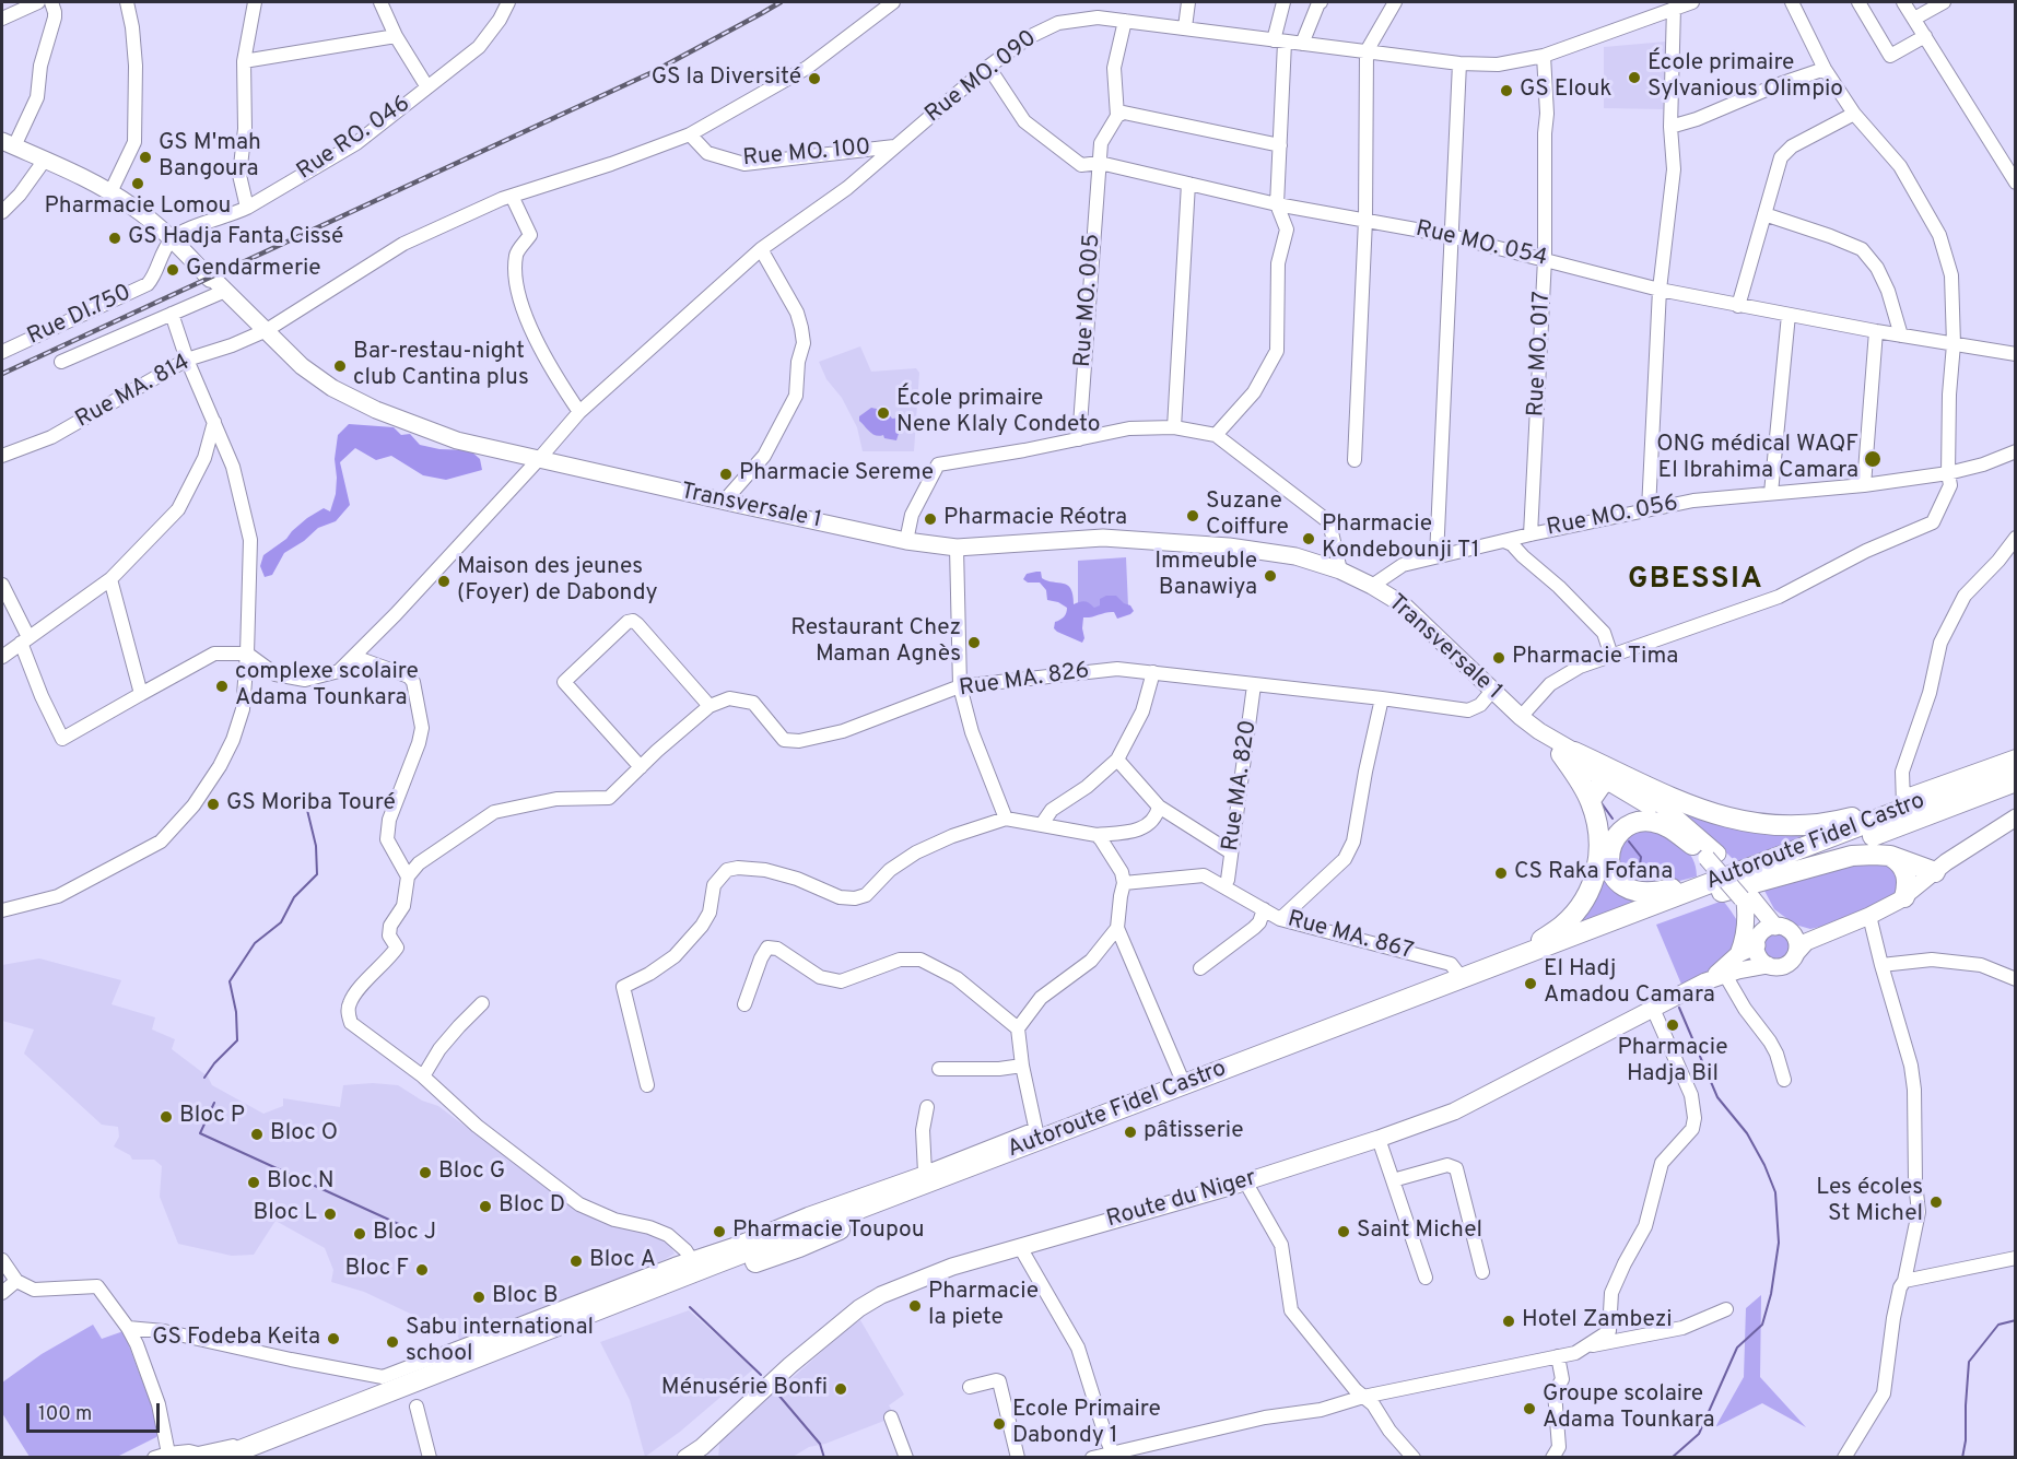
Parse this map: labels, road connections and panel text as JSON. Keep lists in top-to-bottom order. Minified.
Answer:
{"streets":{"highway":["Autoroute Fidel Castro"],"main road":["Transversale 1","Route du Niger"],"street":["Rue MO. 090","Rue RO. 046","Rue MO. 100","Rue MO. 054","Rue MO. 005","Rue DI.750","Rue MO. 017","Rue MA. 814","Rue MO. 056","Rue MA. 826","Rue MA. 820","Rue MA. 867"]},"crossings":[["Rue MO. 090","Rue MO. 100"],["Rue MO. 090","Rue MO. 054"],["Rue MO. 090","Rue MO. 017"],["Rue MO. 090","Transversale 1"],["Rue RO. 046","Rue DI.750"],["Rue RO. 046","Transversale 1"],["Rue MO. 100","Rue MA. 814"],["Rue MO. 054","Rue MO. 005"],["Rue MO. 054","Rue MO. 017"],["Rue DI.750","Transversale 1"],["Rue MO. 017","Rue MO. 056"],["Rue MA. 814","Transversale 1"],["Transversale 1","Rue MO. 056"],["Transversale 1","Rue MA. 826"],["Transversale 1","Route du Niger"],["Rue MA. 826","Rue MA. 820"],["Rue MA. 820","Rue MA. 867"],["Autoroute Fidel Castro","Rue MA. 867"]],"districts":["GBESSIA"],"places":["École primaire Sylvanious Olimpio","GS la Diversité","GS Elouk","GS M'mah Bangoura","Pharmacie Lomou","GS Hadja Fanta Cissé","Gendarmerie","Bar-restau-night club Cantina plus","École primaire Nene Klaly Condeto","ONG médical WAQF El Ibrahima Camara","Pharmacie Sereme","Suzane Coiffure","Pharmacie Réotra","Pharmacie Kondebounji T1","Immeuble Banawiya","Maison des jeunes (Foyer) de Dabondy","Restaurant Chez Maman Agnès","Pharmacie Tima","complexe scolaire Adama Tounkara","GS Moriba Touré","CS Raka Fofana","El Hadj Amadou Camara","Pharmacie Hadja Bil","Bloc P","pâtisserie","Bloc O","Bloc G","Bloc N","Les écoles St Michel","Bloc D","Bloc L","Pharmacie Toupou","Saint Michel","Bloc J","Bloc A","Bloc F","Bloc B","Pharmacie la piete","Hotel Zambezi","GS Fodeba Keita","Sabu international school","Ménusérie Bonfi","Groupe scolaire Adama Tounkara","Ecole Primaire Dabondy 1"],"scale_bar":"100 m"}
